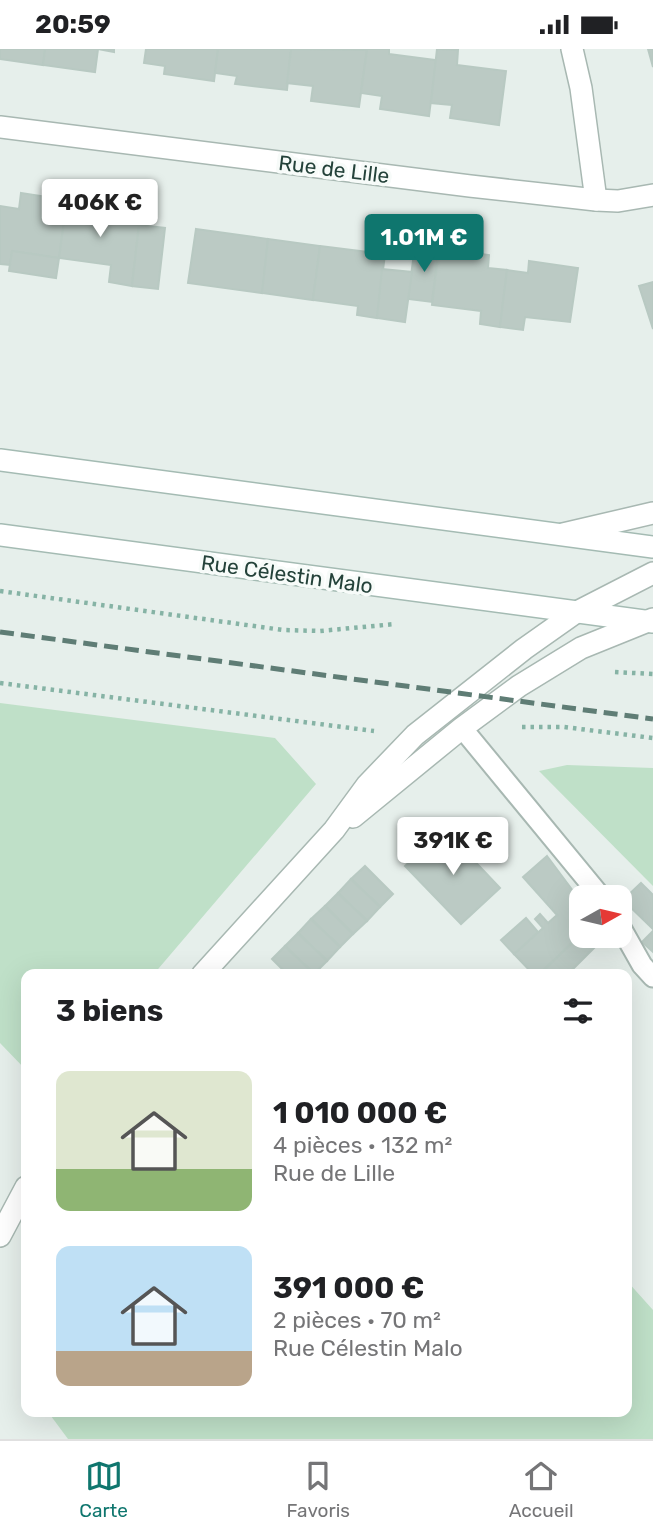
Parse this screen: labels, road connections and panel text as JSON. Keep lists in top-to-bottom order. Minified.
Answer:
{"streets":{"street":["Rue de Lille","Rue Célestin Malo"]},"north":"right","page":{"status":"20:59","price":["406K €","1.01M €","391K €"],"heading":"3 biens","list":[{"name":"1 010 000 €","note":"4 pièces · 132 m² · Rue de Lille"},{"name":"391 000 €","note":"2 pièces · 70 m² · Rue Célestin Malo"}],"tabs":["Carte","Favoris","Accueil"]}}
